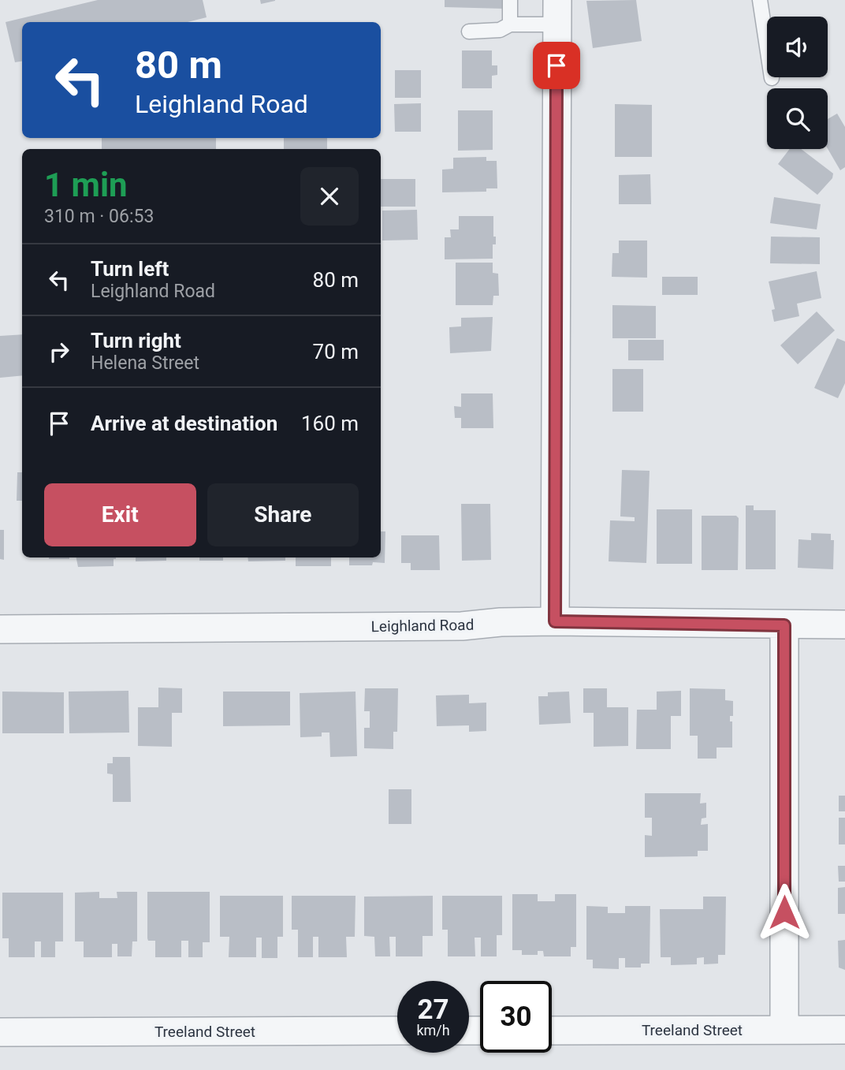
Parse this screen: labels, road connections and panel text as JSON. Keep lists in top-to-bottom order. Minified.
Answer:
{"streets":{"street":["Leighland Road","Treeland Street"]},"page":{"turn":["80 m","Leighland Road"],"heading":["1 min","310 m · 06:53"],"list":[{"name":"Turn left","note":"Leighland Road","value":"80 m"},{"name":"Turn right","note":"Helena Street","value":"70 m"},{"name":"Arrive at destination","value":"160 m"}],"buttons":["Exit","Share"],"speed":"27 km/h","limit":"30"}}
